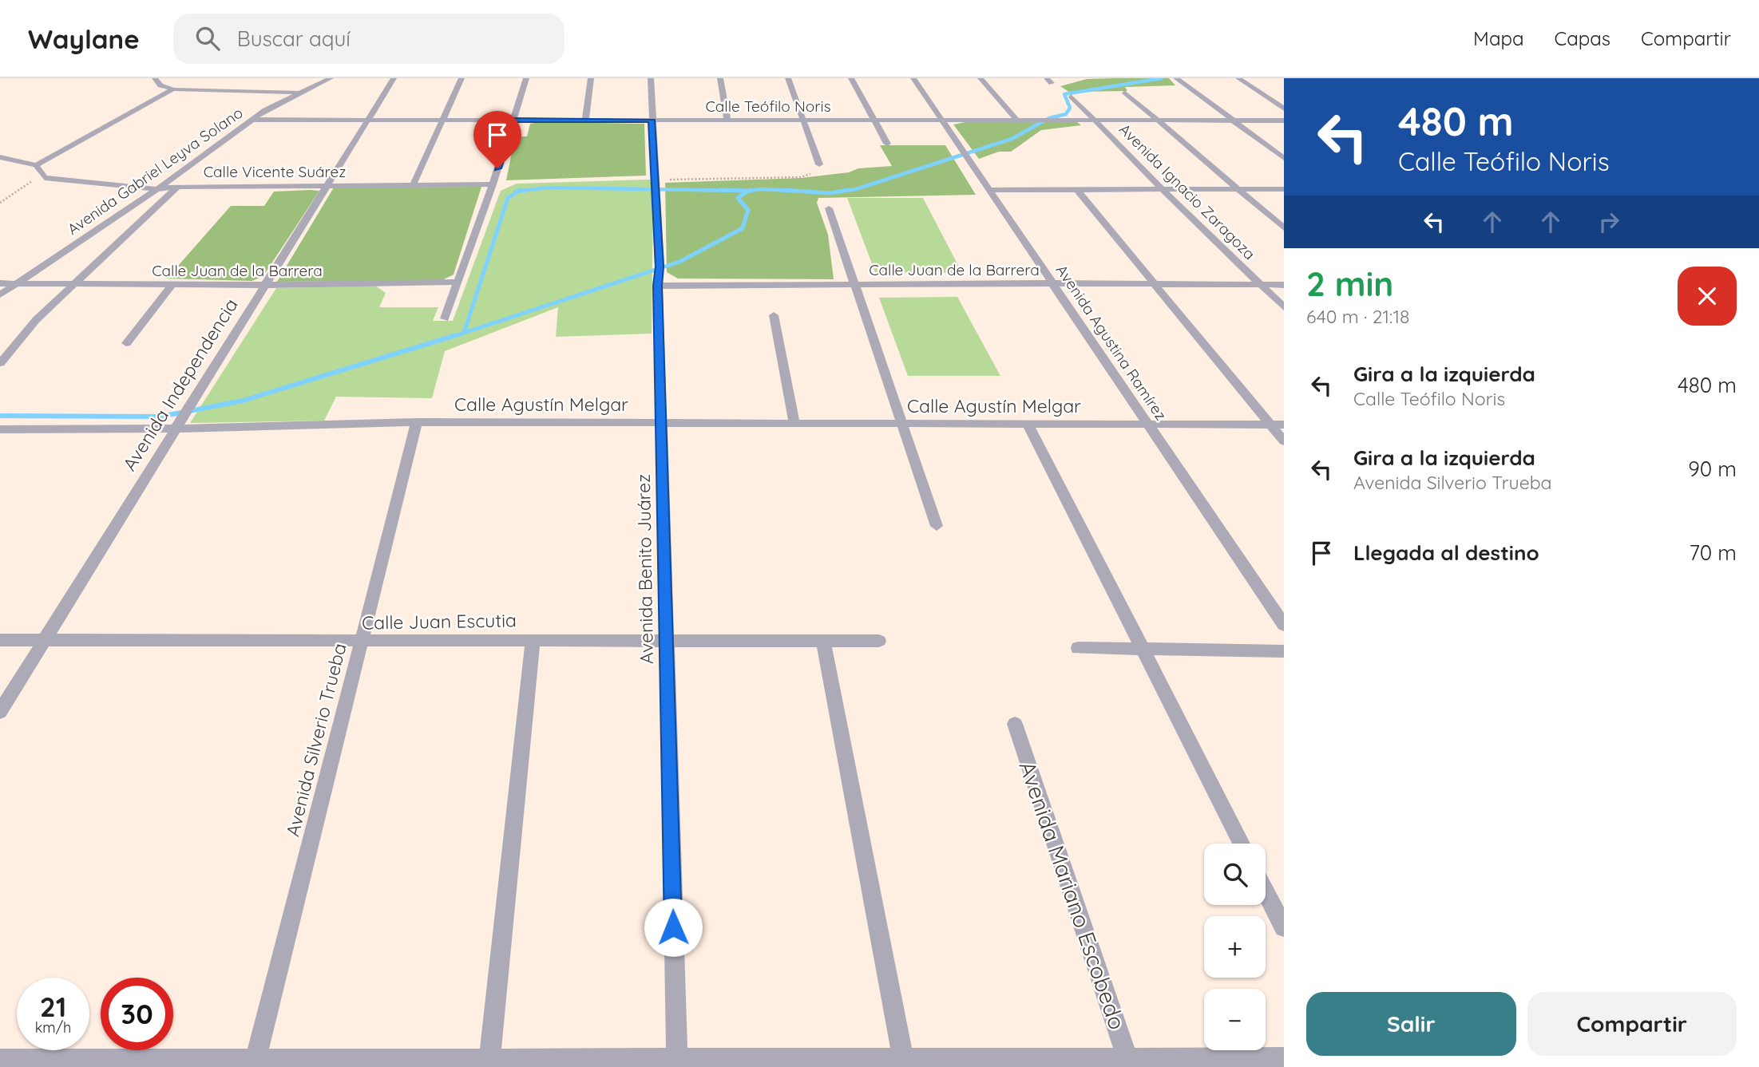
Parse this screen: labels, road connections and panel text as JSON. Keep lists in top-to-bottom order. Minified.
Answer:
{"streets":{"street":["Calle Teófilo Noris","Avenida Gabriel Leyva Solano","Calle Vicente Suárez","Avenida Ignacio Zaragoza","Calle Juan de la Barrera","Avenida Agustina Ramírez","Avenida Independencia","Calle Agustín Melgar","Avenida Benito Juárez","Calle Juan Escutia","Avenida Silverio Trueba","Avenida Mariano Escobedo"]},"crossings":[["Calle Teófilo Noris","Avenida Gabriel Leyva Solano"],["Calle Teófilo Noris","Avenida Ignacio Zaragoza"],["Calle Teófilo Noris","Avenida Agustina Ramírez"],["Calle Teófilo Noris","Avenida Independencia"],["Calle Teófilo Noris","Avenida Benito Juárez"],["Avenida Gabriel Leyva Solano","Calle Vicente Suárez"],["Avenida Gabriel Leyva Solano","Calle Juan de la Barrera"],["Calle Vicente Suárez","Avenida Independencia"],["Avenida Ignacio Zaragoza","Calle Juan de la Barrera"],["Calle Juan de la Barrera","Avenida Agustina Ramírez"],["Calle Juan de la Barrera","Avenida Independencia"],["Calle Juan de la Barrera","Avenida Benito Juárez"],["Avenida Agustina Ramírez","Calle Agustín Melgar"],["Avenida Independencia","Calle Agustín Melgar"],["Avenida Independencia","Calle Juan Escutia"],["Calle Agustín Melgar","Avenida Benito Juárez"],["Calle Agustín Melgar","Avenida Silverio Trueba"],["Avenida Benito Juárez","Calle Juan Escutia"],["Calle Juan Escutia","Avenida Silverio Trueba"]],"page":{"header":"Waylane","search":"Buscar aquí","nav":["Mapa","Capas","Compartir"],"turn":["480 m","Calle Teófilo Noris"],"heading":["2 min","640 m · 21:18"],"list":[{"name":"Gira a la izquierda","note":"Calle Teófilo Noris","value":"480 m"},{"name":"Gira a la izquierda","note":"Avenida Silverio Trueba","value":"90 m"},{"name":"Llegada al destino","value":"70 m"}],"map_buttons":["+","−"],"speed":"21 km/h","limit":"30","buttons":["Salir","Compartir"]}}
